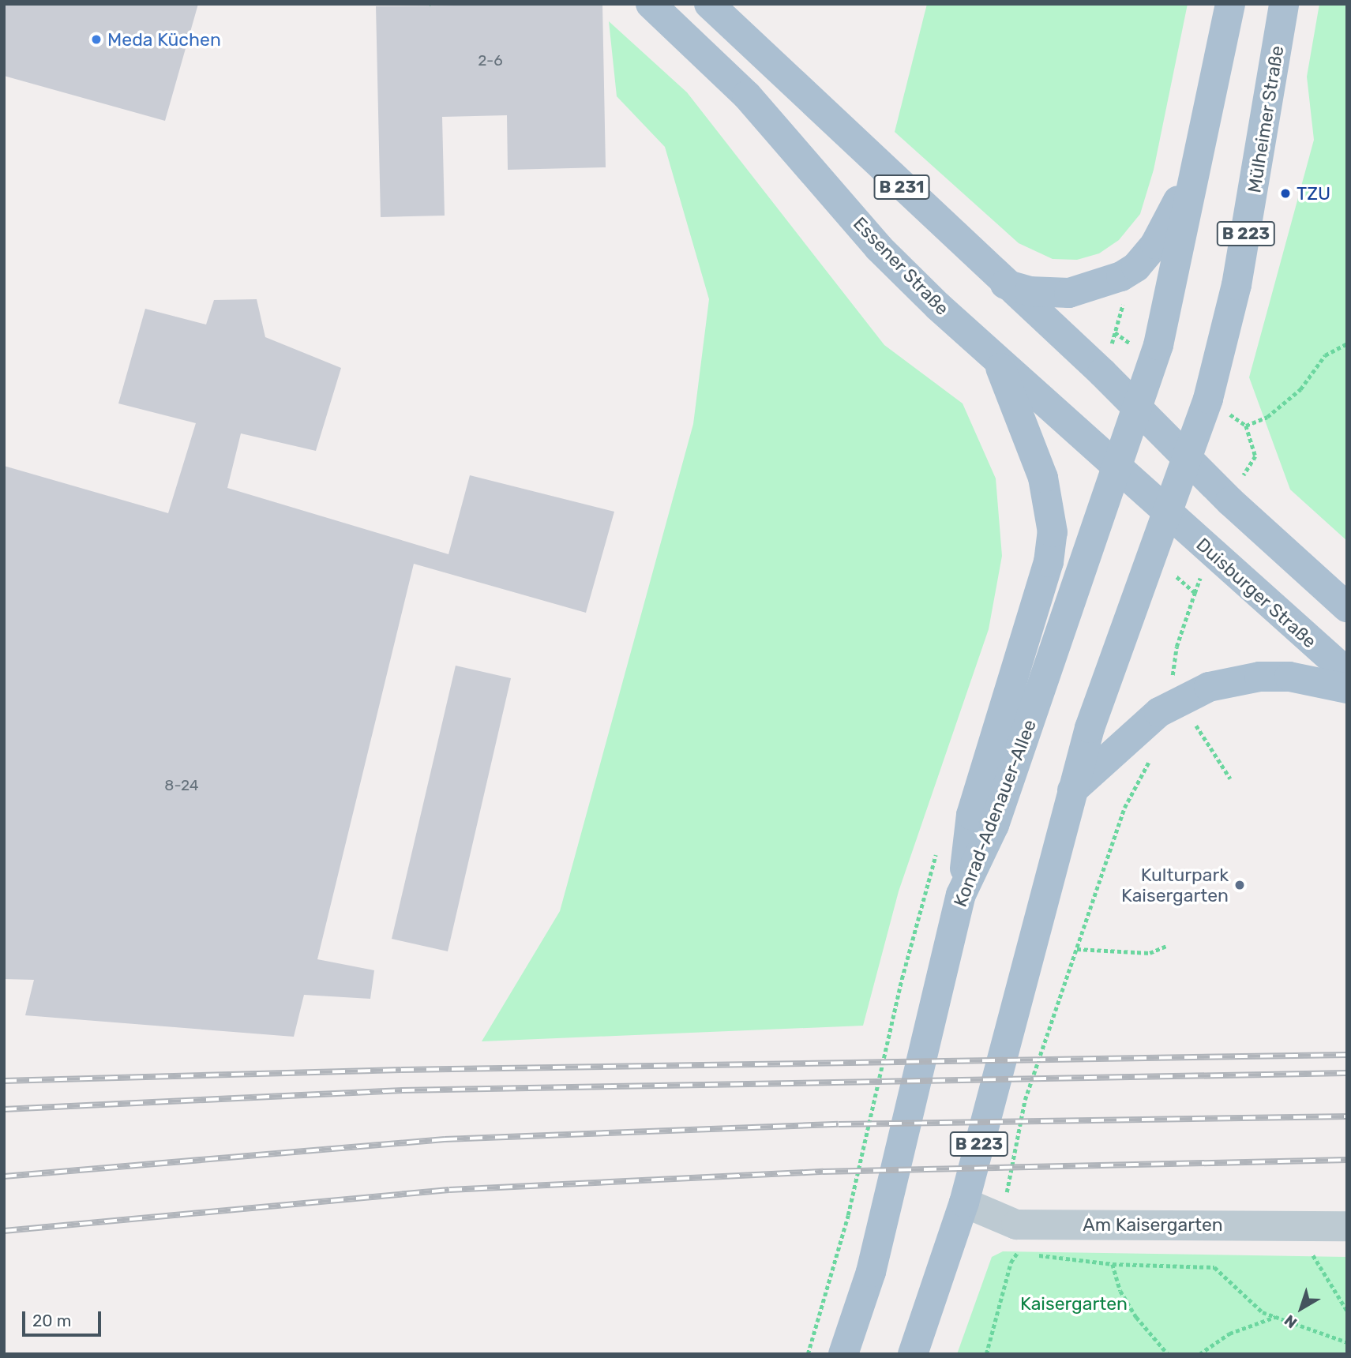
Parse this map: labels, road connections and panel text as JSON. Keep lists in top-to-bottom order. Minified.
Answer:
{"streets":{"main road":["Mülheimer Straße","B 231","B 223","Essener Straße","Duisburger Straße","Konrad-Adenauer-Allee"],"street":["Am Kaisergarten"]},"crossings":[["Mülheimer Straße","B 231"],["Mülheimer Straße","B 223"],["B 231","B 223"],["B 231","Konrad-Adenauer-Allee"],["B 223","Essener Straße"],["B 223","Duisburger Straße"],["B 223","Am Kaisergarten"],["Essener Straße","Duisburger Straße"],["Essener Straße","Konrad-Adenauer-Allee"]],"parks":["Kaisergarten"],"places":["Meda Küchen","TZU","Kulturpark Kaisergarten"],"house_numbers":["2-6","8-24"],"scale_bar":"20 m","north":"bottom left"}
